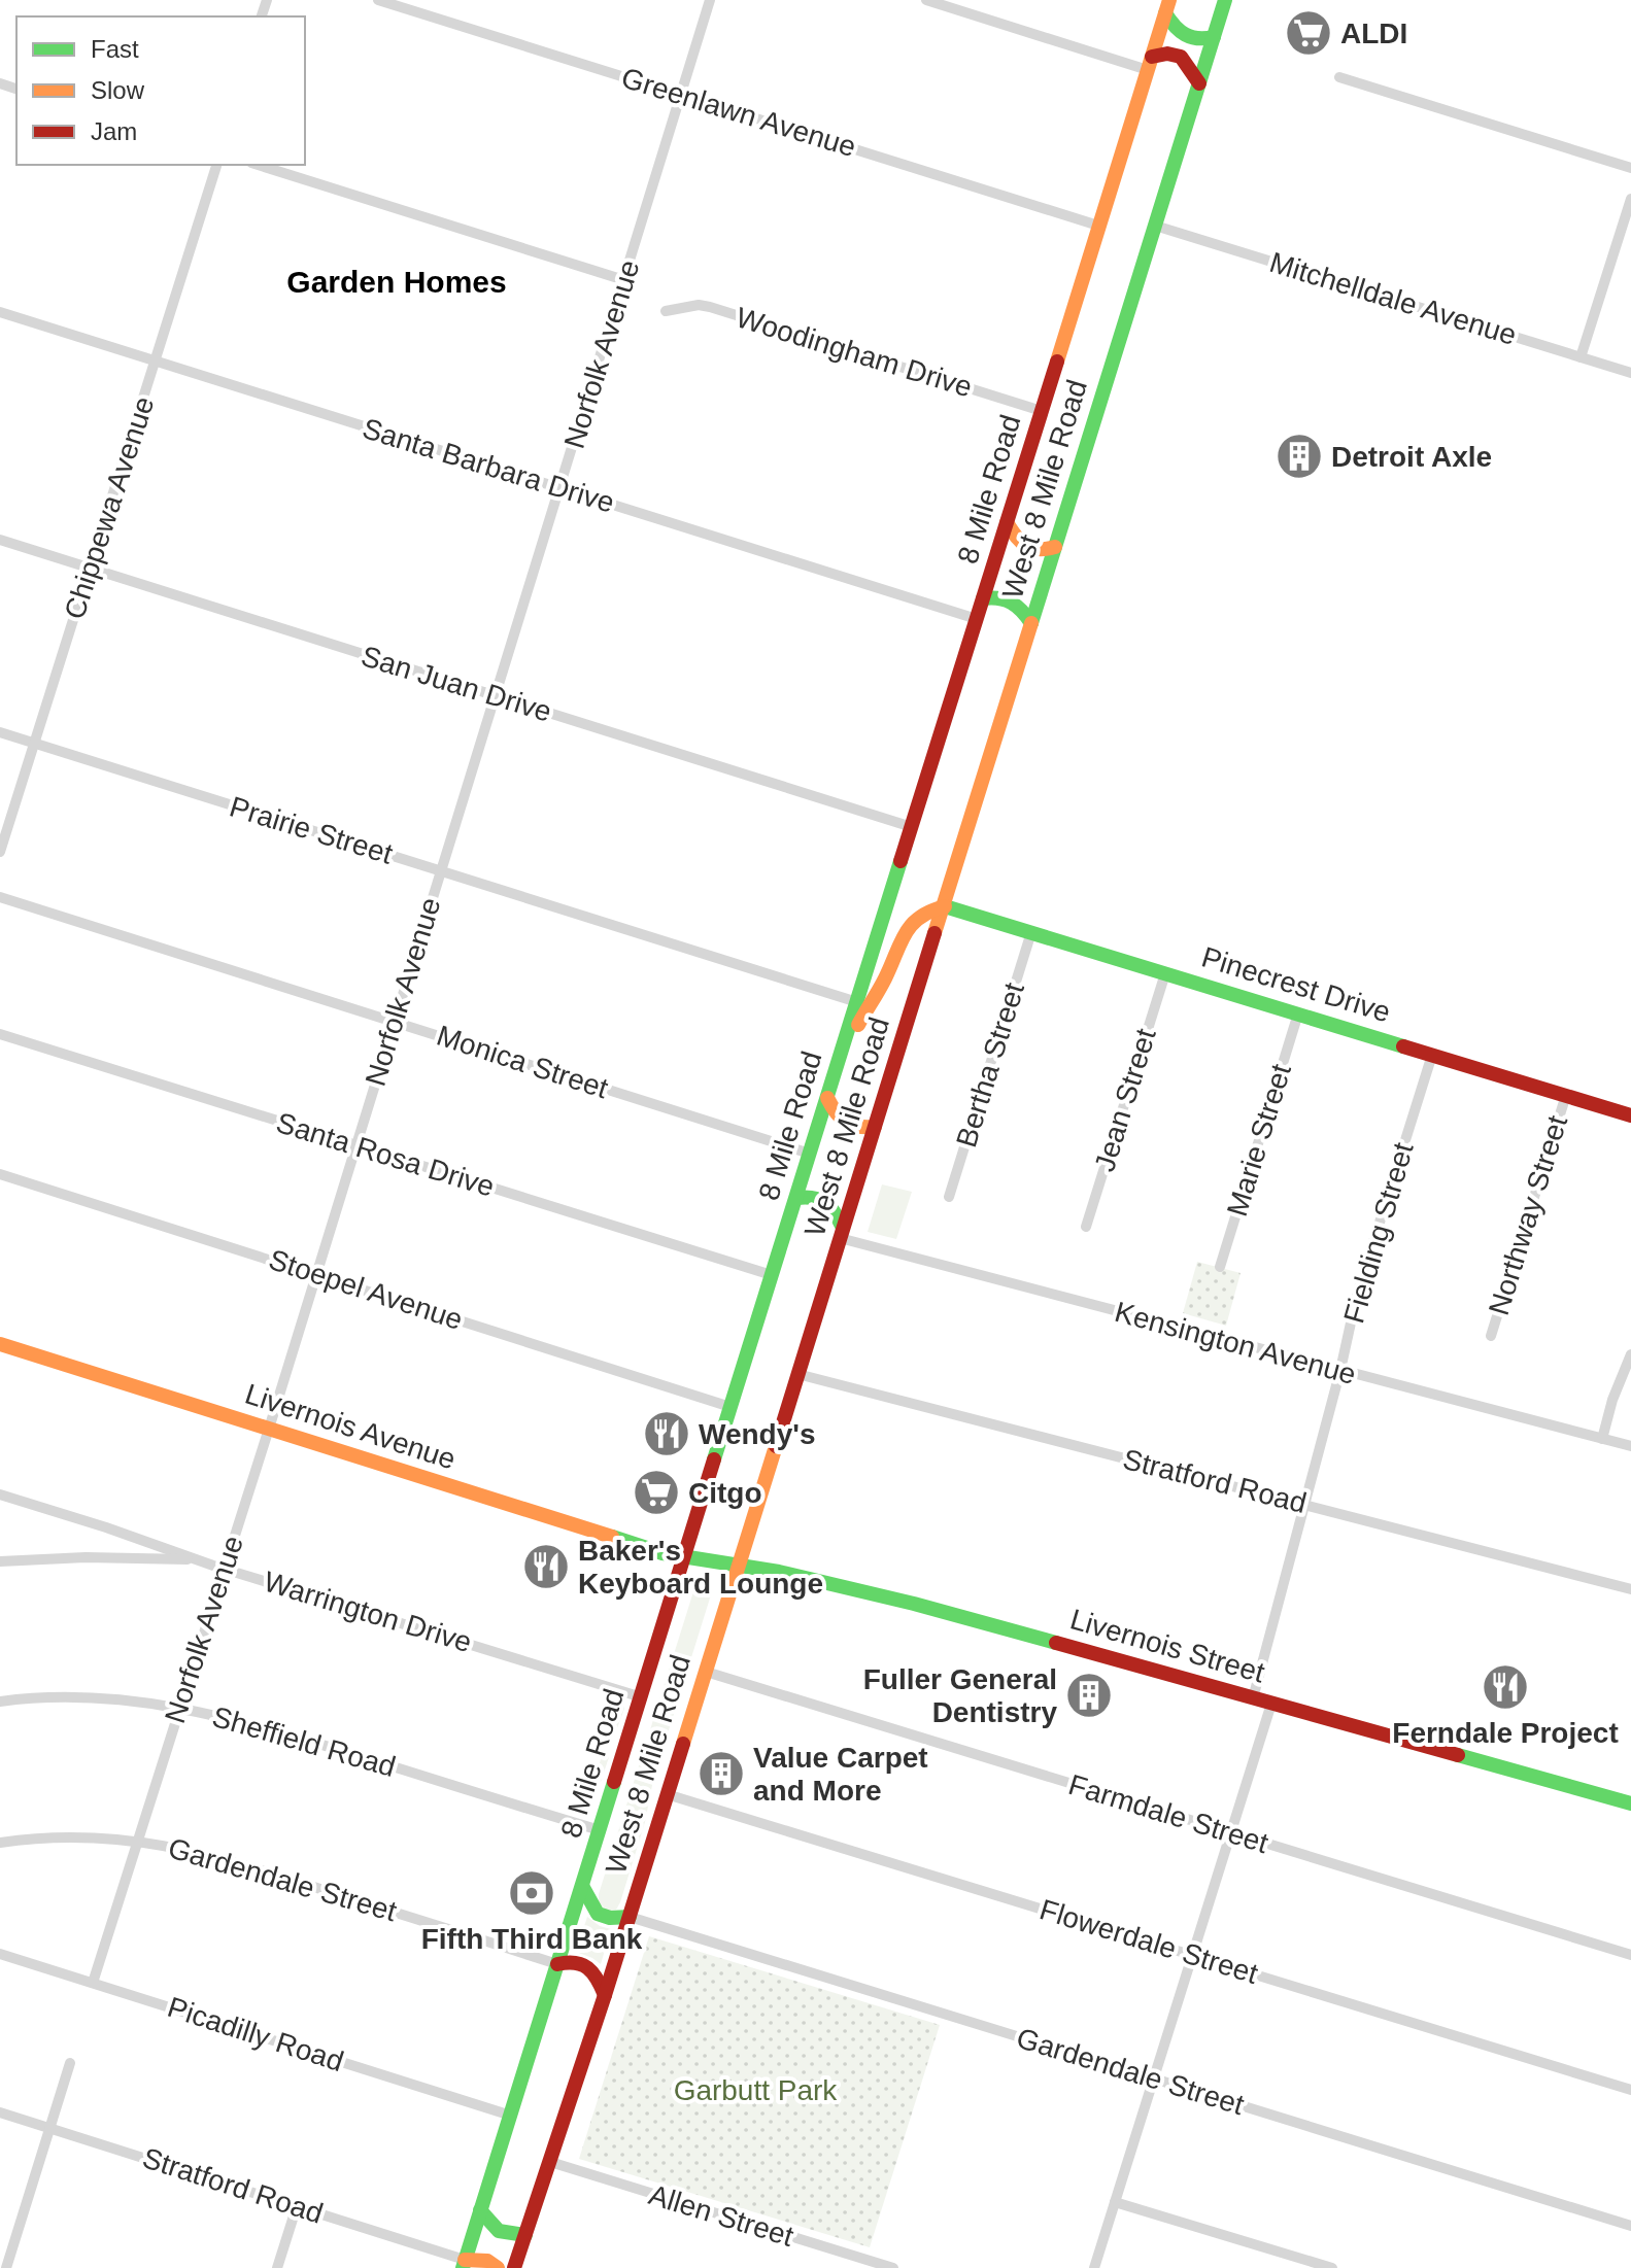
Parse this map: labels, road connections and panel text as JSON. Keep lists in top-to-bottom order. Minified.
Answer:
{"streets":{"main road":["8 Mile Road","West 8 Mile Road","Pinecrest Drive","Livernois Avenue","Livernois Street"],"street":["Greenlawn Avenue","Mitchelldale Avenue","Woodingham Drive","Norfolk Avenue","Santa Barbara Drive","Chippewa Avenue","San Juan Drive","Prairie Street","Monica Street","Bertha Street","Jean Street","Marie Street","Santa Rosa Drive","Northway Street","Fielding Street","Stoepel Avenue","Kensington Avenue","Stratford Road","Warrington Drive","Sheffield Road","Farmdale Street","Gardendale Street","Flowerdale Street","Picadilly Road","Allen Street"]},"crossings":[["Greenlawn Avenue","Norfolk Avenue"],["Greenlawn Avenue","8 Mile Road"],["Mitchelldale Avenue","West 8 Mile Road"],["Woodingham Drive","8 Mile Road"],["Norfolk Avenue","Santa Barbara Drive"],["Norfolk Avenue","San Juan Drive"],["Norfolk Avenue","Prairie Street"],["Norfolk Avenue","Monica Street"],["Norfolk Avenue","Santa Rosa Drive"],["Norfolk Avenue","Stoepel Avenue"],["Norfolk Avenue","Livernois Avenue"],["Norfolk Avenue","Warrington Drive"],["Norfolk Avenue","Sheffield Road"],["Norfolk Avenue","Gardendale Street"],["Norfolk Avenue","Picadilly Road"],["Santa Barbara Drive","8 Mile Road"],["Santa Barbara Drive","Chippewa Avenue"],["8 Mile Road","San Juan Drive"],["8 Mile Road","Prairie Street"],["8 Mile Road","Monica Street"],["8 Mile Road","Santa Rosa Drive"],["8 Mile Road","Stoepel Avenue"],["8 Mile Road","Livernois Avenue"],["8 Mile Road","Stratford Road"],["8 Mile Road","Warrington Drive"],["8 Mile Road","Livernois Street"],["8 Mile Road","Sheffield Road"],["8 Mile Road","Gardendale Street"],["8 Mile Road","Picadilly Road"],["West 8 Mile Road","Pinecrest Drive"],["West 8 Mile Road","Kensington Avenue"],["West 8 Mile Road","Stratford Road"],["West 8 Mile Road","Livernois Street"],["West 8 Mile Road","Farmdale Street"],["West 8 Mile Road","Gardendale Street"],["West 8 Mile Road","Flowerdale Street"],["West 8 Mile Road","Allen Street"],["Chippewa Avenue","San Juan Drive"],["Chippewa Avenue","Prairie Street"],["Pinecrest Drive","Bertha Street"],["Pinecrest Drive","Jean Street"],["Pinecrest Drive","Marie Street"],["Pinecrest Drive","Northway Street"],["Pinecrest Drive","Fielding Street"],["Fielding Street","Kensington Avenue"],["Fielding Street","Stratford Road"],["Fielding Street","Livernois Street"],["Livernois Avenue","Livernois Street"]],"districts":["Garden Homes"],"parks":["Garbutt Park"],"places":{"supermarket":["ALDI","Citgo"],"building":["Detroit Axle","Fuller General Dentistry","Value Carpet and More"],"restaurant":["Wendy's","Baker's Keyboard Lounge","Ferndale Project"],"bank":["Fifth Third Bank"]},"legend":["Fast","Slow","Jam"]}
